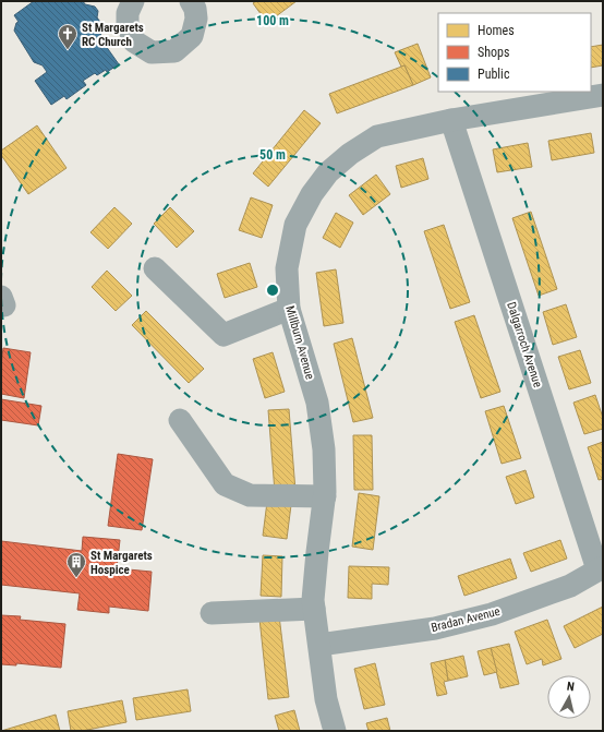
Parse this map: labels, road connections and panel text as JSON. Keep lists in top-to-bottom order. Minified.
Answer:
{"streets":{"street":["Millburn Avenue","Dalgarroch Avenue","Bradan Avenue"]},"crossings":[["Millburn Avenue","Dalgarroch Avenue"],["Millburn Avenue","Bradan Avenue"],["Dalgarroch Avenue","Bradan Avenue"]],"places":{"church":["St Margarets RC Church"],"building":["St Margarets Hospice"]},"legend":["Homes","Shops","Public"],"north":"top","rings":["100 m","50 m"]}
